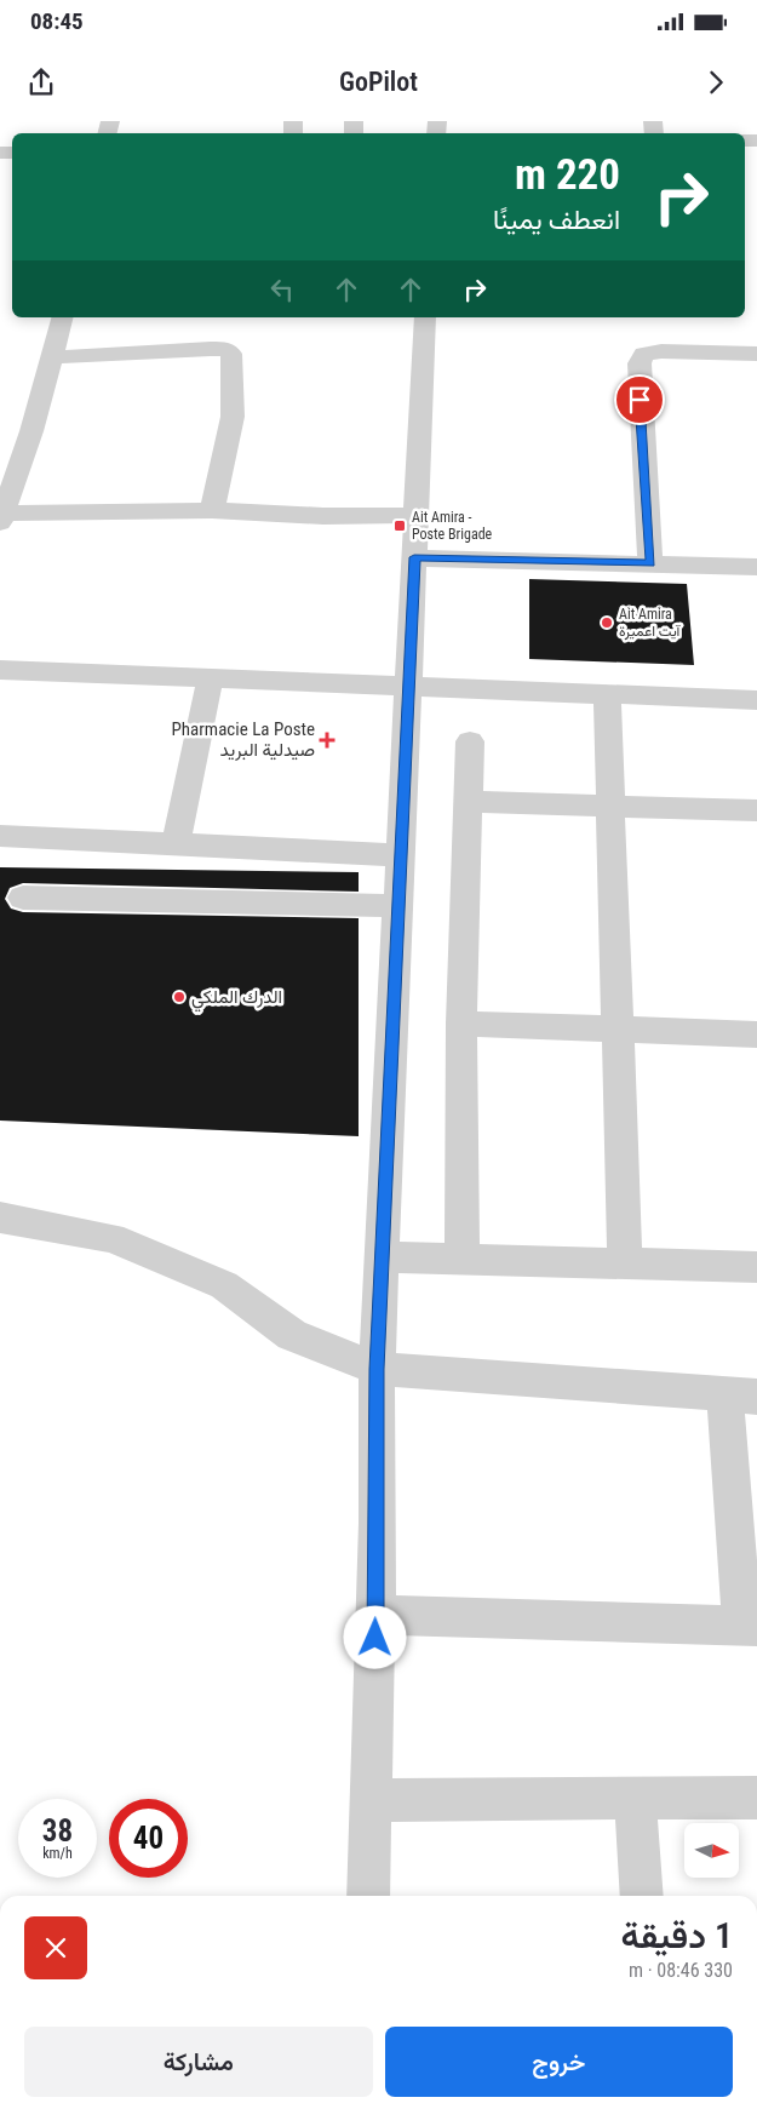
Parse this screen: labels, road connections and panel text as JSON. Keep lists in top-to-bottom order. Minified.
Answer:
{"places":{"transit":["Ait Amira - Poste Brigade"],"other":["Ait Amira آيت اعميرة","الدرك الملكي"],"health":["Pharmacie La Poste صيدلية البريد"]},"north":"right","page":{"status":"08:45","header":"GoPilot","turn":["220 m","انعطف يمينًا"],"speed":"38 km/h","limit":"40","heading":["1 دقيقة","330 m · 08:46"],"buttons":["خروج","مشاركة"]}}
